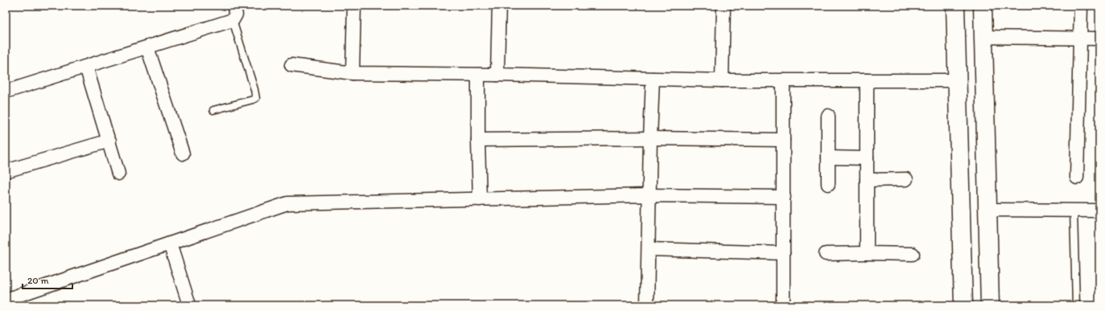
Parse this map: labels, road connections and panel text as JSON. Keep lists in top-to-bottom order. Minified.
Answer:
{"scale_bar":"20 m"}
